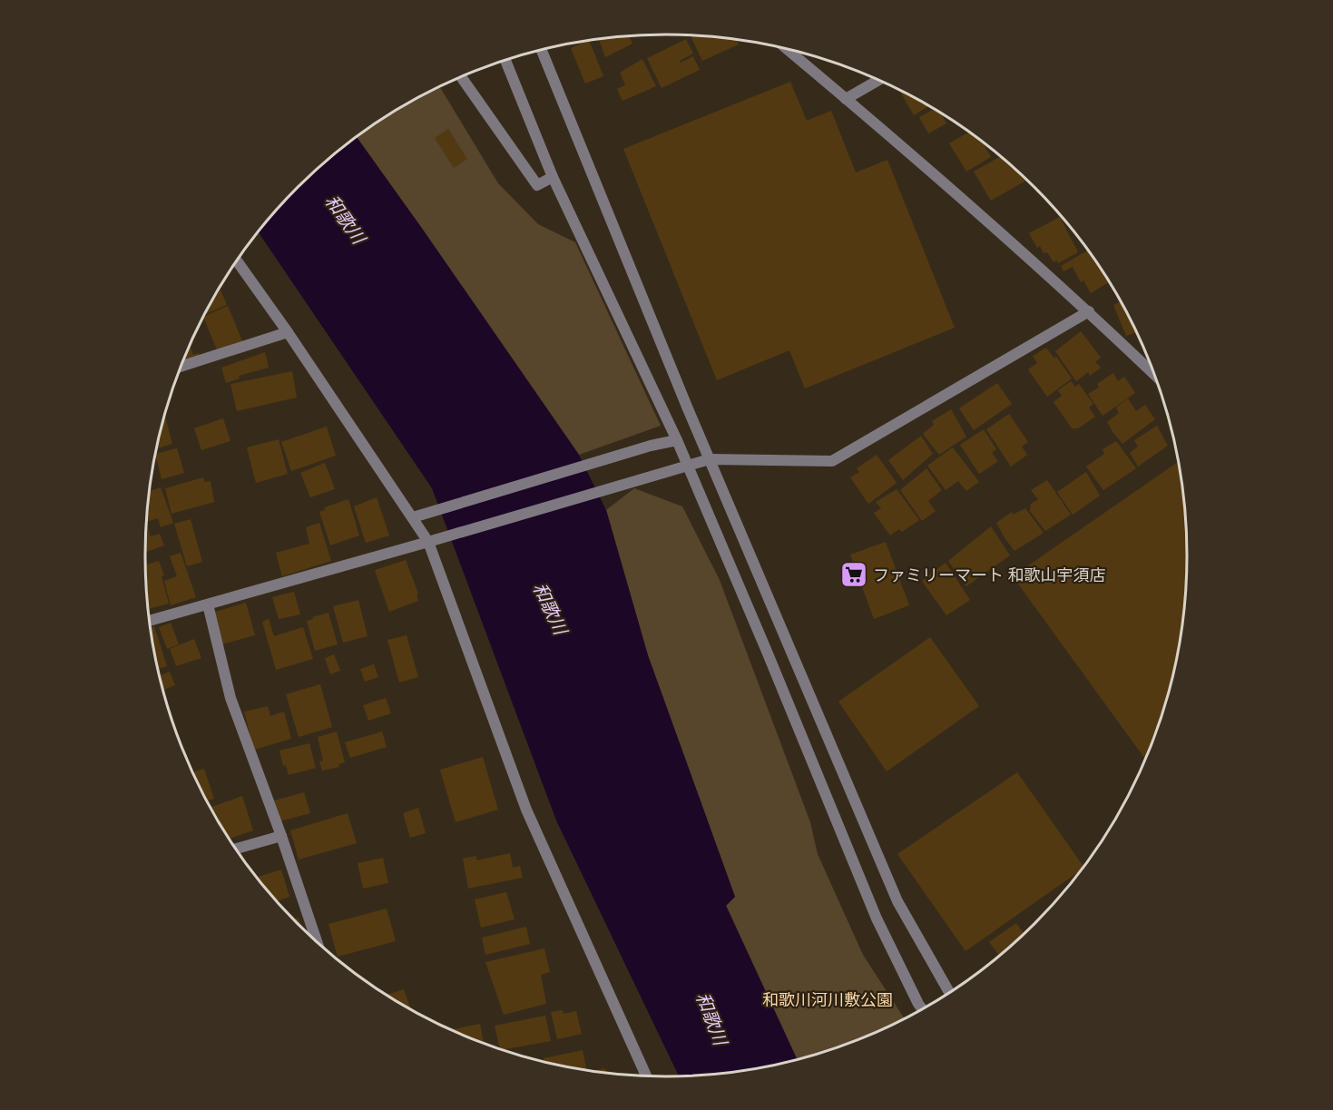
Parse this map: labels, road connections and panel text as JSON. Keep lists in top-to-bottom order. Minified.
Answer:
{"water":["和歌川"],"parks":["和歌川河川敷公園"],"places":{"supermarket":["ファミリーマート 和歌山宇須店"]}}
